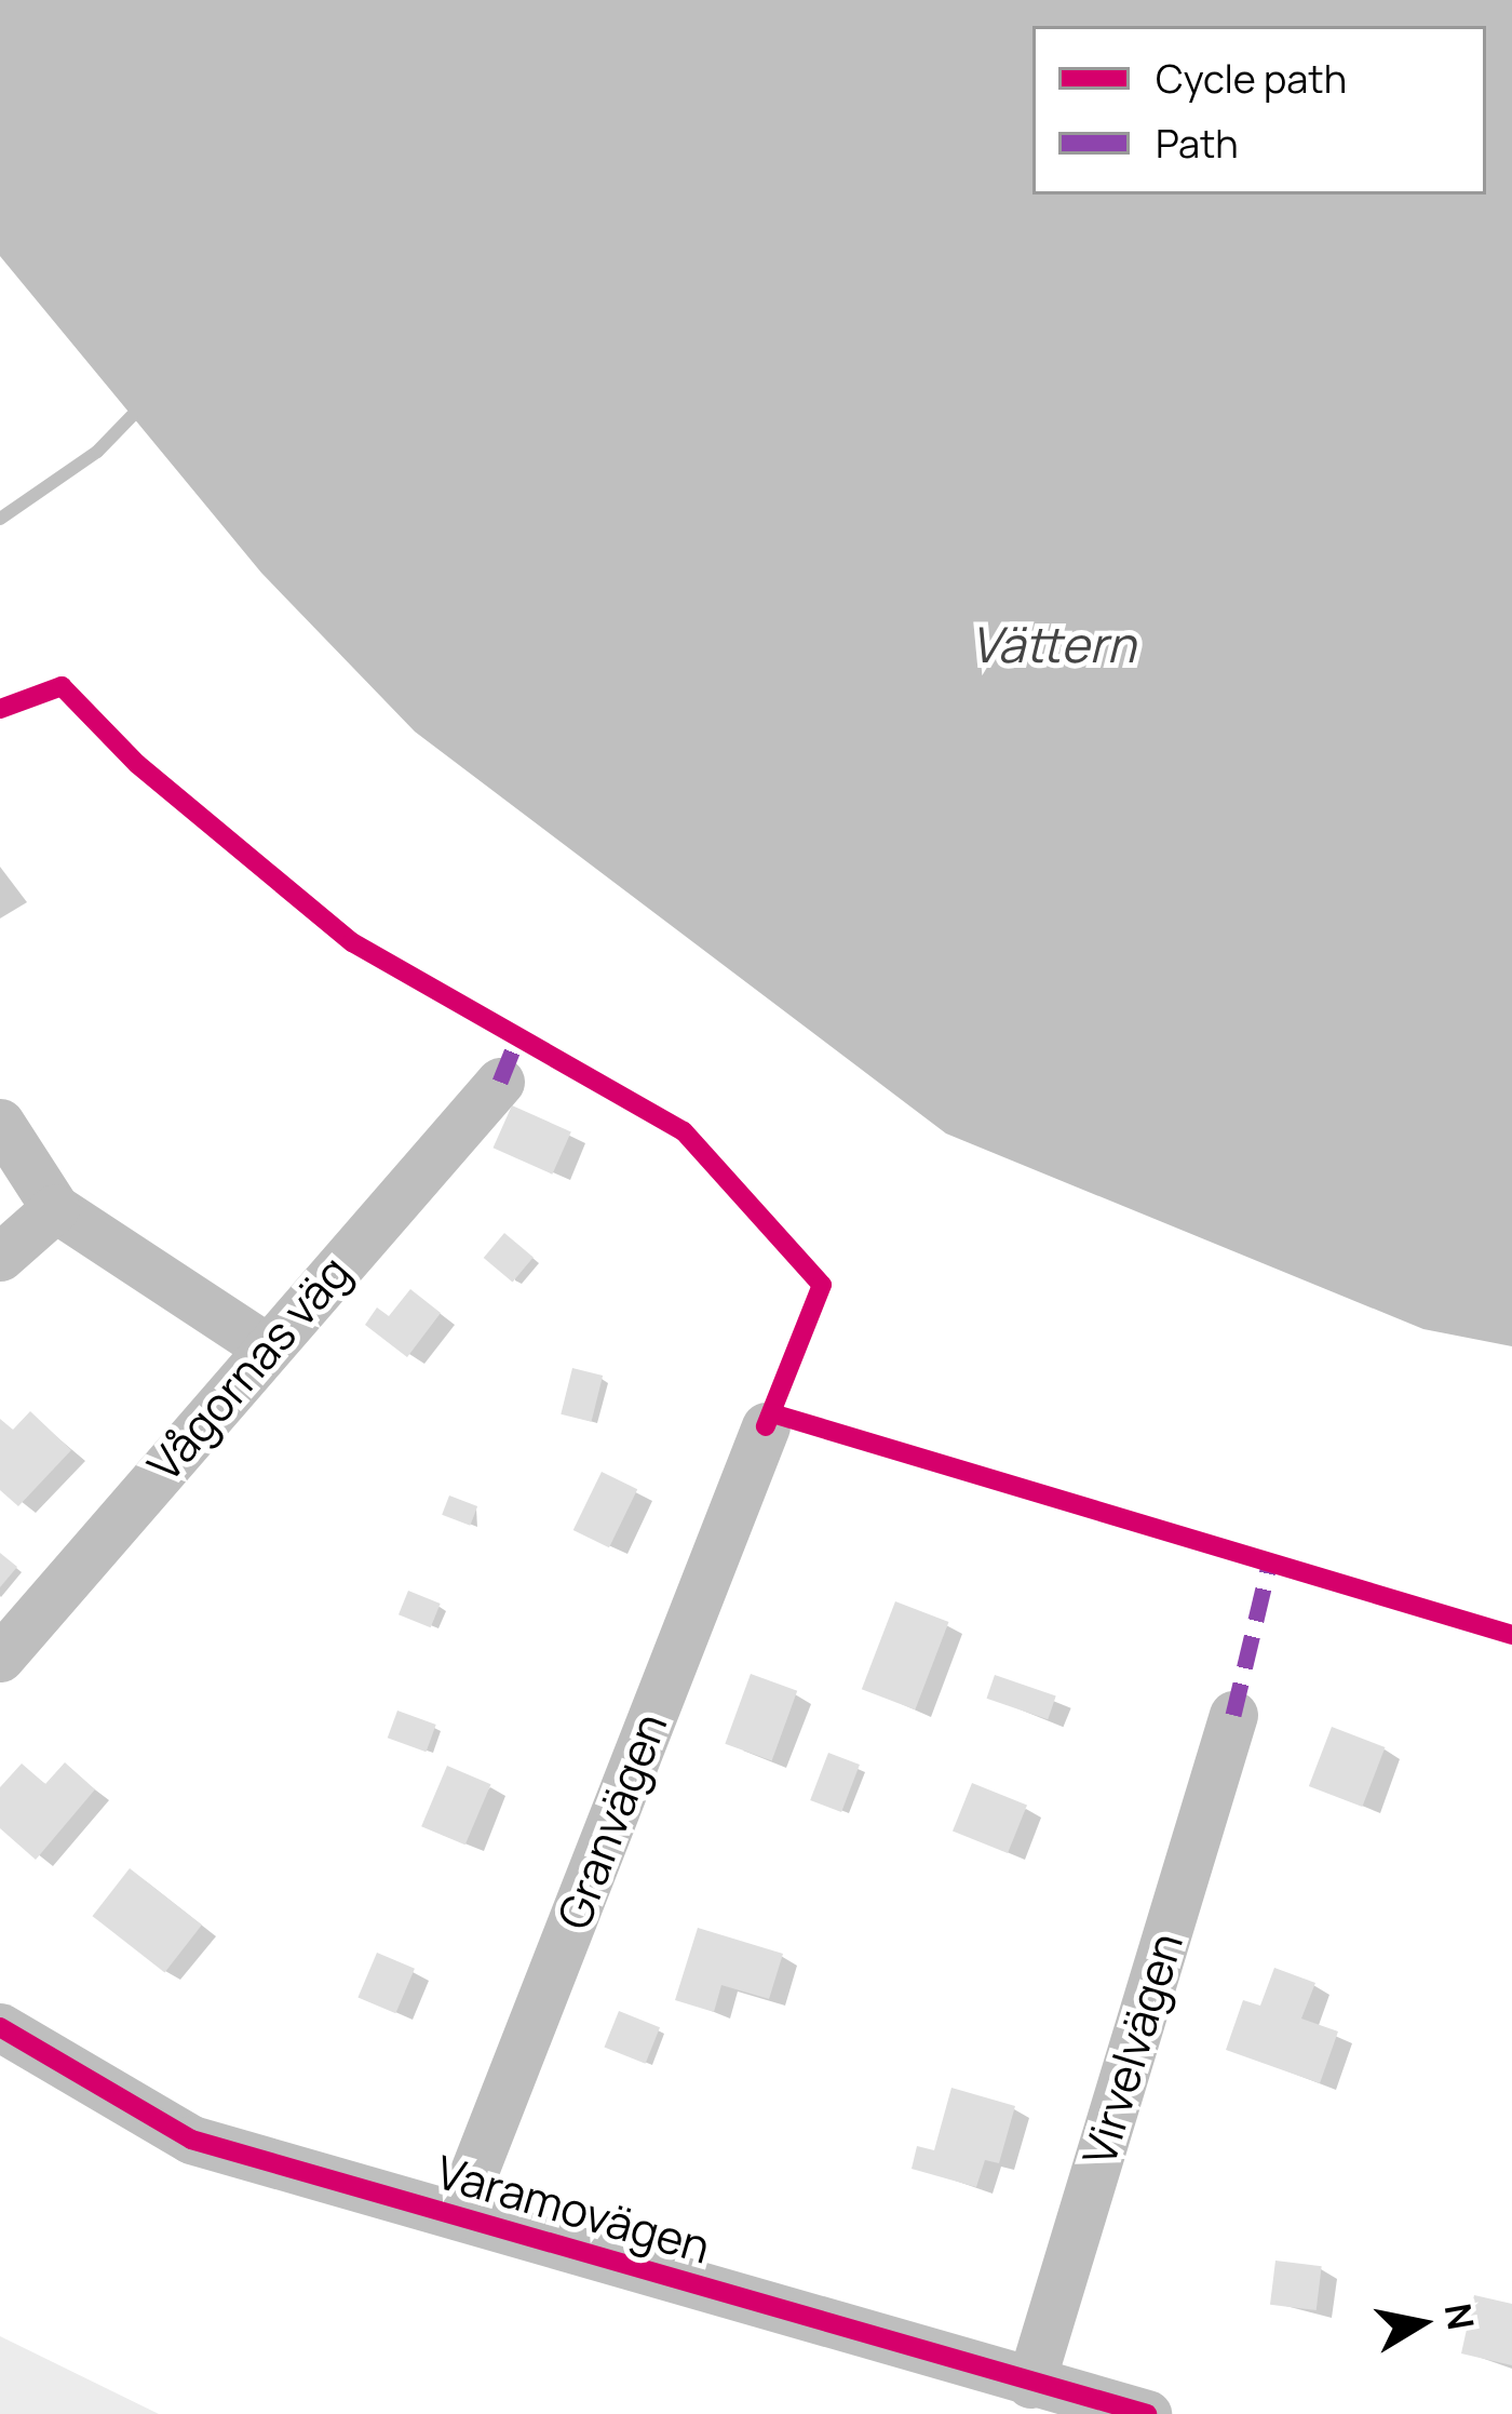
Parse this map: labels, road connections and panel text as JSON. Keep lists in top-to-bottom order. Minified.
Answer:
{"streets":{"street":["Vågornas väg","Granvägen","Virvelvägen","Varamovägen"]},"crossings":[["Granvägen","Varamovägen"],["Virvelvägen","Varamovägen"]],"water":["Vättern"],"legend":["Cycle path","Path"],"north":"right"}
